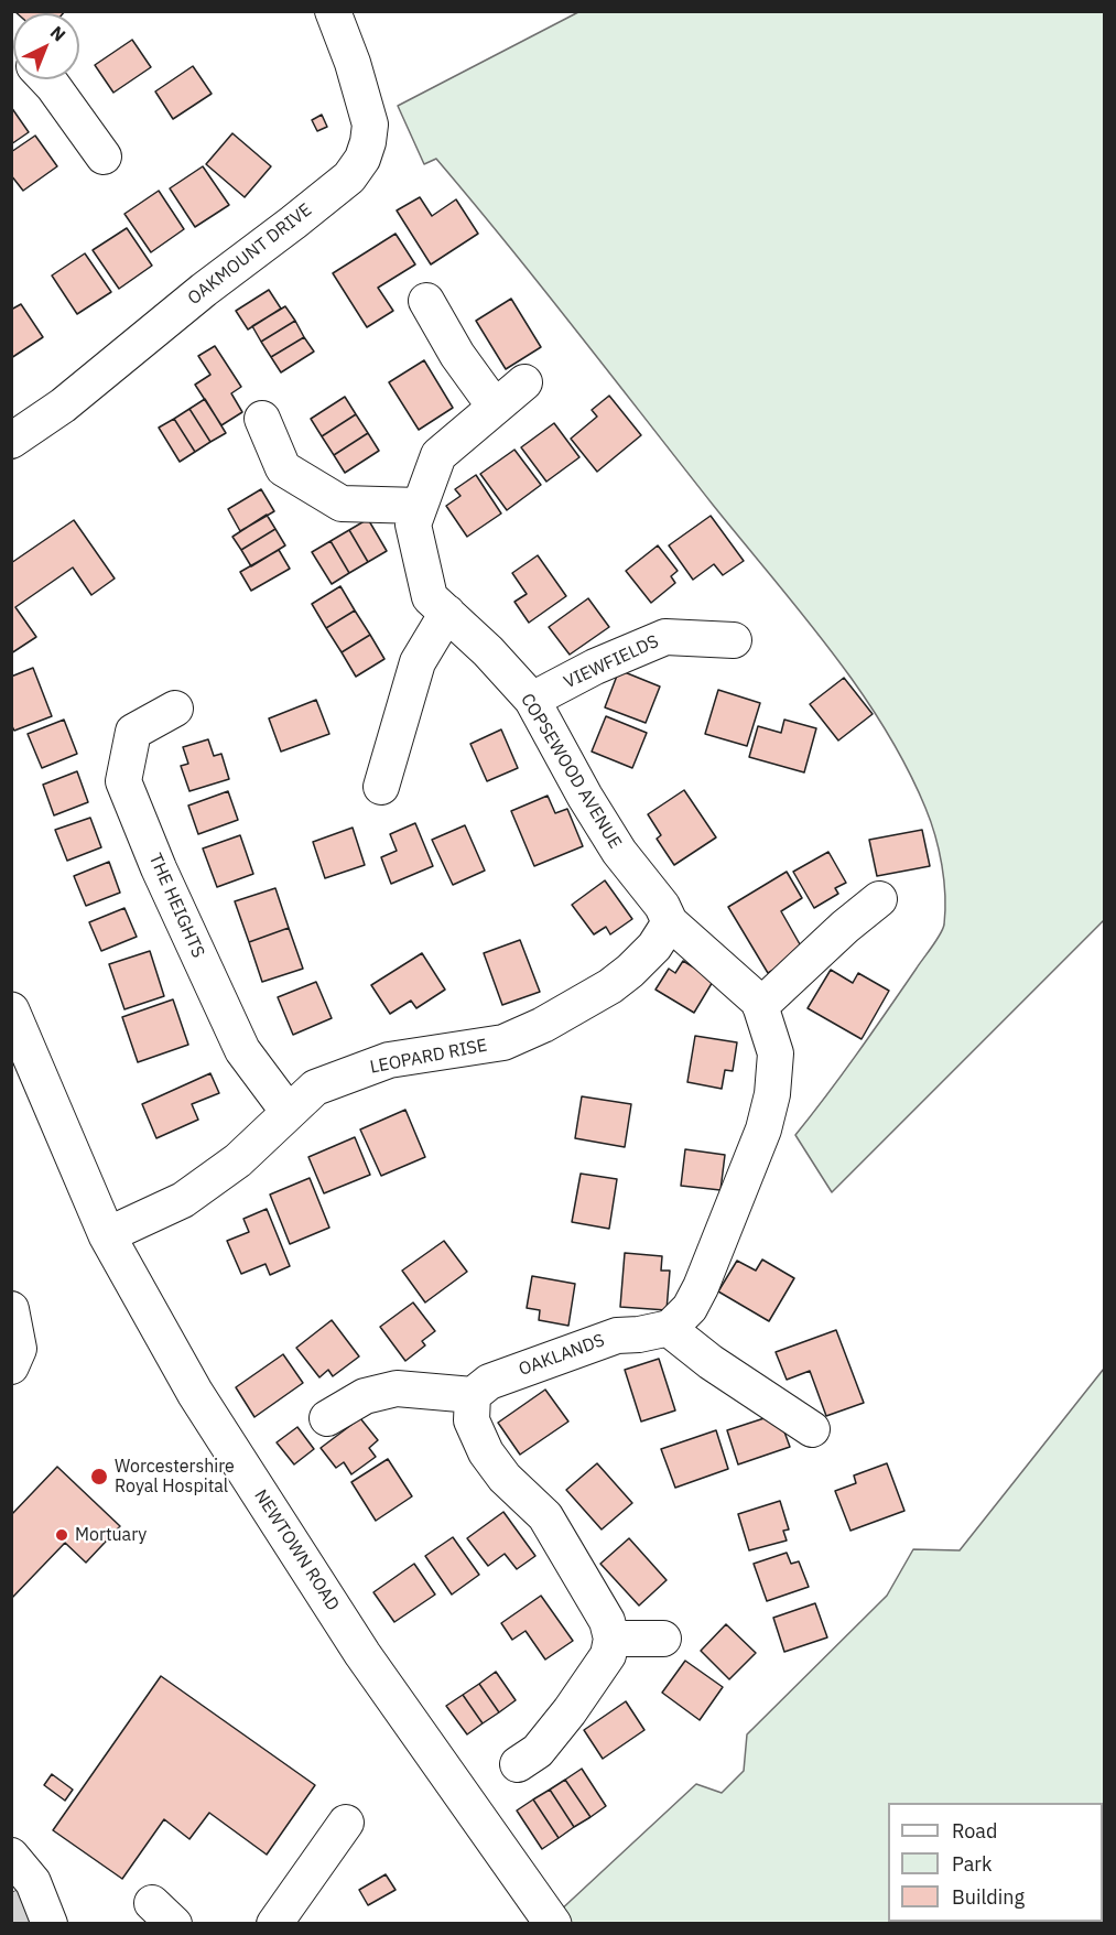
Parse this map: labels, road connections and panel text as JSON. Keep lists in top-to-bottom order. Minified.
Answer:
{"streets":{"main road":["NEWTOWN ROAD"],"street":["OAKMOUNT DRIVE","VIEWFIELDS","COPSEWOOD AVENUE","THE HEIGHTS","LEOPARD RISE","OAKLANDS"]},"crossings":[["VIEWFIELDS","COPSEWOOD AVENUE"],["COPSEWOOD AVENUE","LEOPARD RISE"],["THE HEIGHTS","LEOPARD RISE"],["LEOPARD RISE","NEWTOWN ROAD"]],"places":["Worcestershire Royal Hospital","Mortuary"],"legend":["Road","Park","Building"],"north":"top right"}
